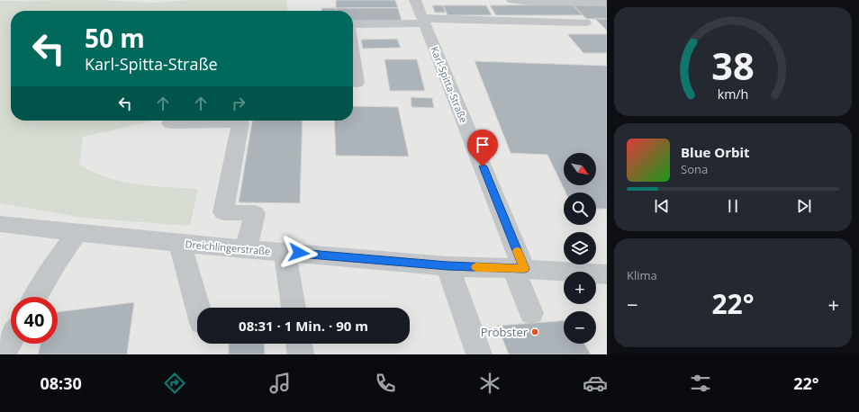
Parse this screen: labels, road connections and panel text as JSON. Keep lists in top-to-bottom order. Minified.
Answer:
{"streets":{"street":["Karl-Spitta-Straße","Dreichlingerstraße"]},"crossings":[["Karl-Spitta-Straße","Dreichlingerstraße"]],"places":["Pröbster"],"north":"bottom right","page":{"turn":["50 m","Karl-Spitta-Straße"],"song":["Blue Orbit","Sona"],"map_buttons":["+","−"],"tile":"Klima","heat":["−","22°","+"],"limit":"40","trip":"08:31 · 1 Min. · 90 m","tabs":["08:30","22°"],"gauge":["38","km/h"]}}
